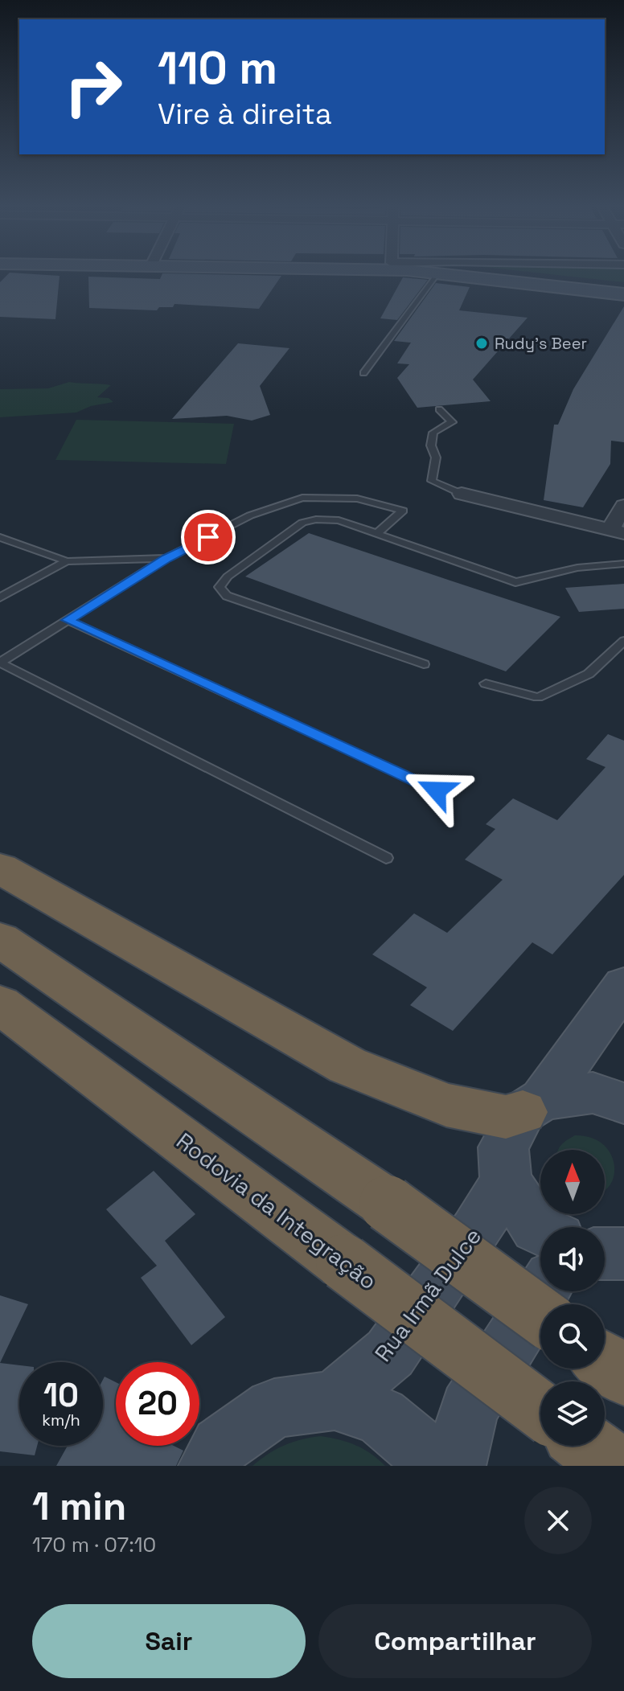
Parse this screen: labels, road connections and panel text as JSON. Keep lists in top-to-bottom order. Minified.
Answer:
{"streets":{"highway":["Rodovia da Integração"],"main road":["Rua Irmã Dulce"]},"places":["Rudy's Beer"],"north":"top","page":{"turn":["110 m","Vire à direita"],"speed":"10 km/h","limit":"20","heading":["1 min","170 m · 07:10"],"buttons":["Sair","Compartilhar"]}}
